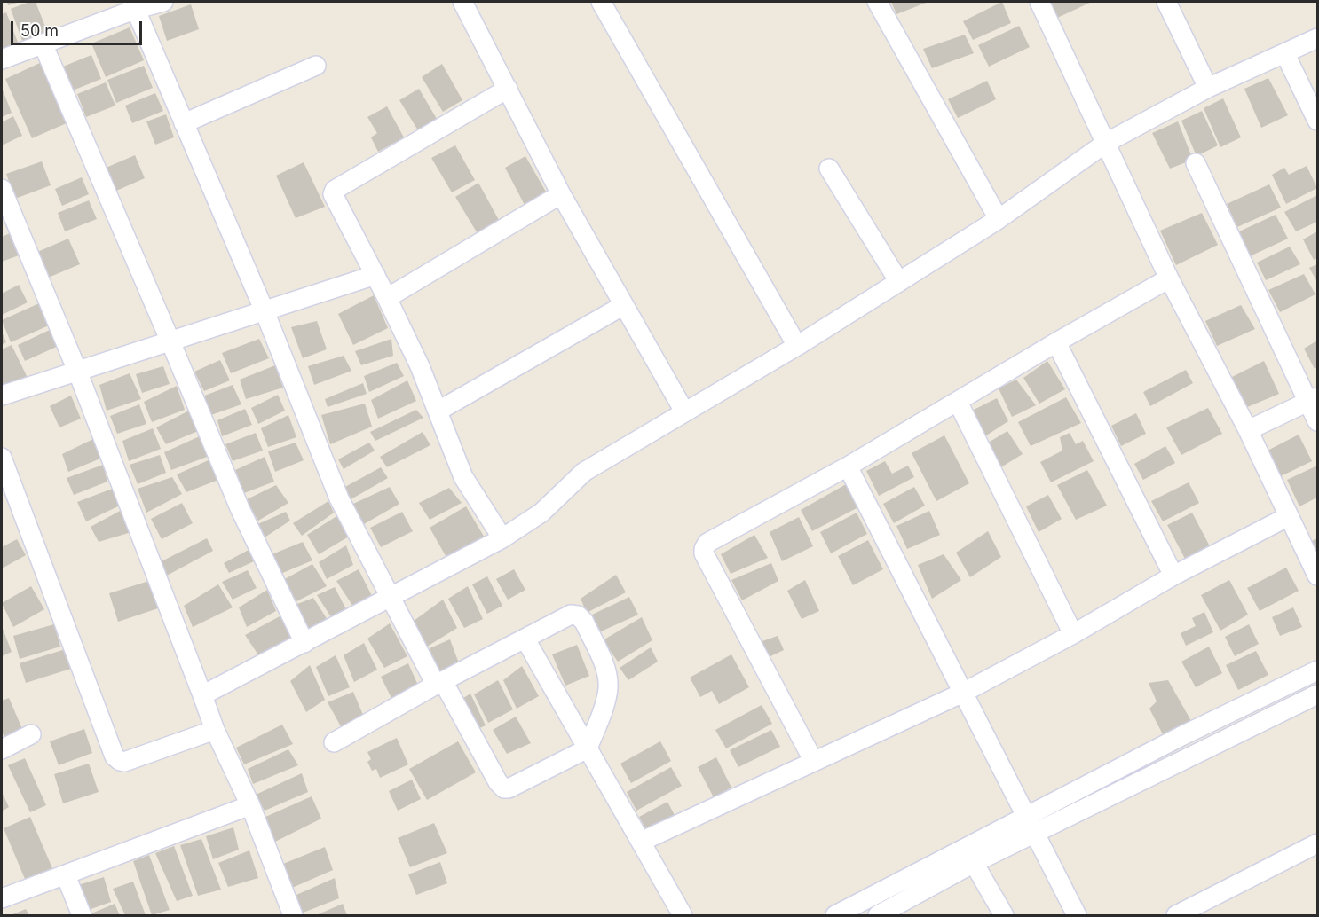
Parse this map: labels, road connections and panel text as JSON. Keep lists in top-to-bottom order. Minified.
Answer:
{"scale_bar":"50 m"}
